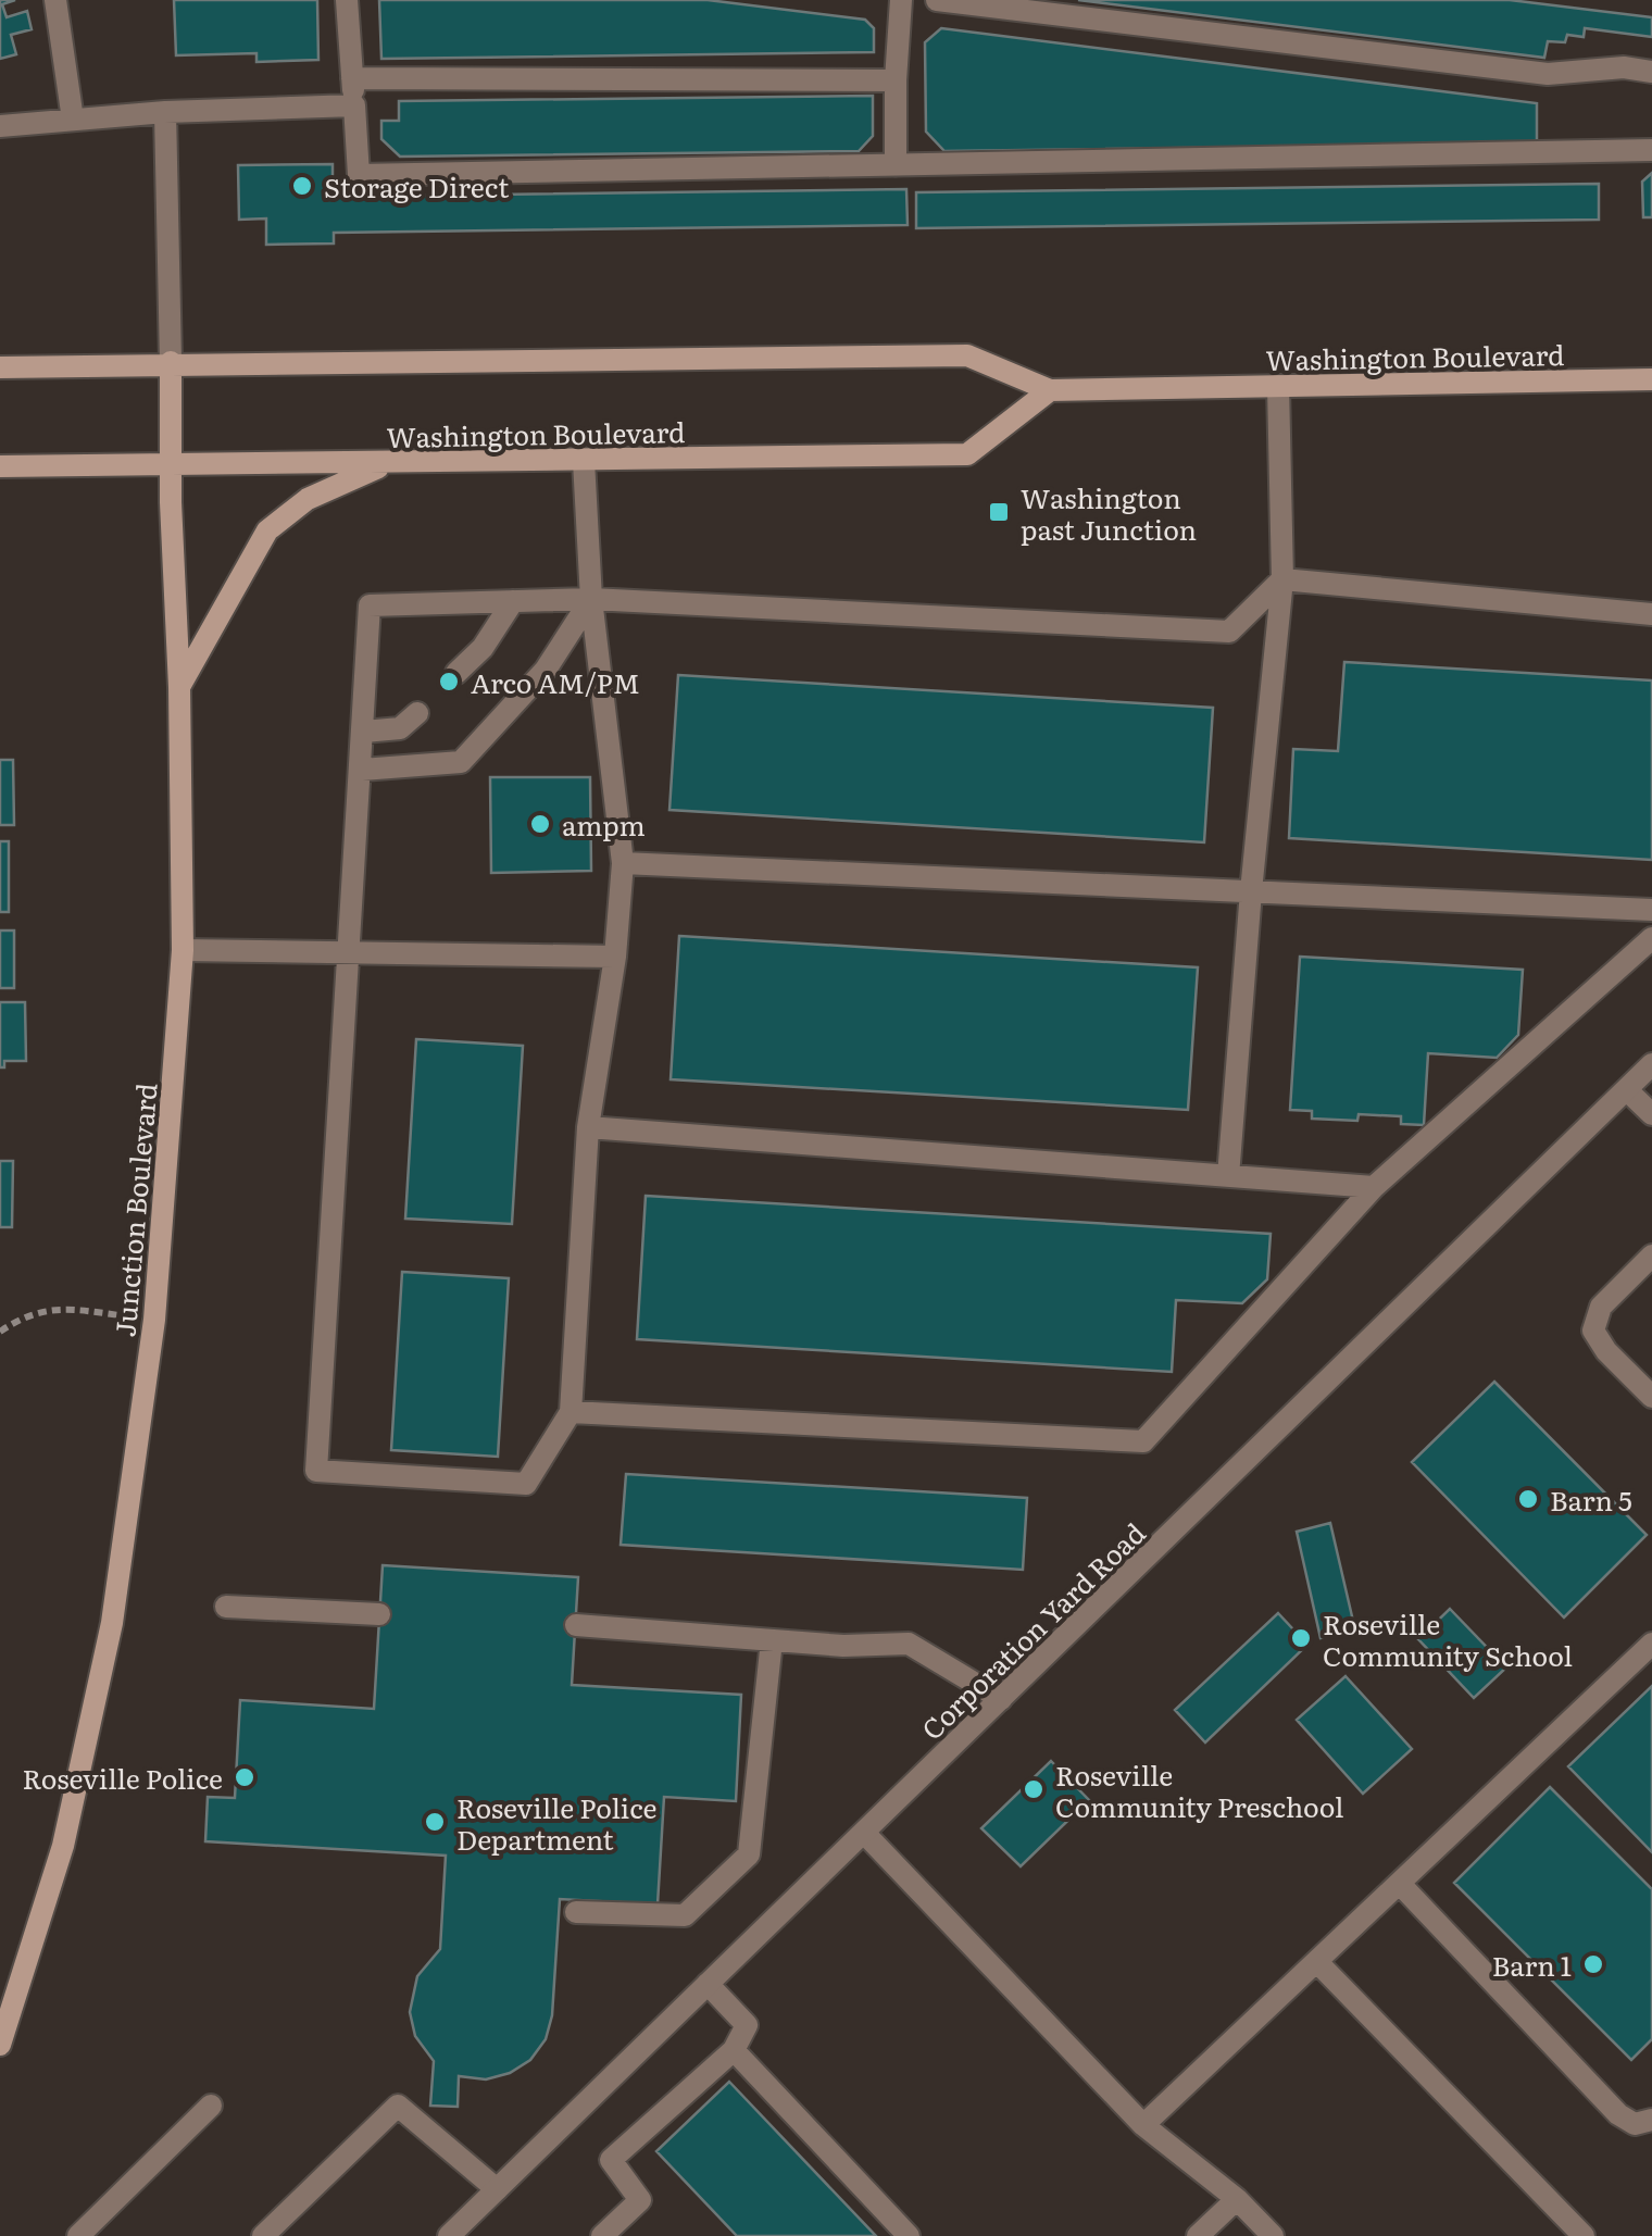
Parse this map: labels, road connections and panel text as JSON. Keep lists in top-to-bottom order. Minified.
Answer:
{"streets":{"main road":["Washington Boulevard","Junction Boulevard"],"street":["Corporation Yard Road"]},"crossings":[["Washington Boulevard","Junction Boulevard"]],"places":{"other":["Storage Direct","Arco AM/PM","ampm","Barn 5","Roseville Community School","Roseville Police","Roseville Community Preschool","Roseville Police Department","Barn 1"],"transit":["Washington past Junction"]}}
